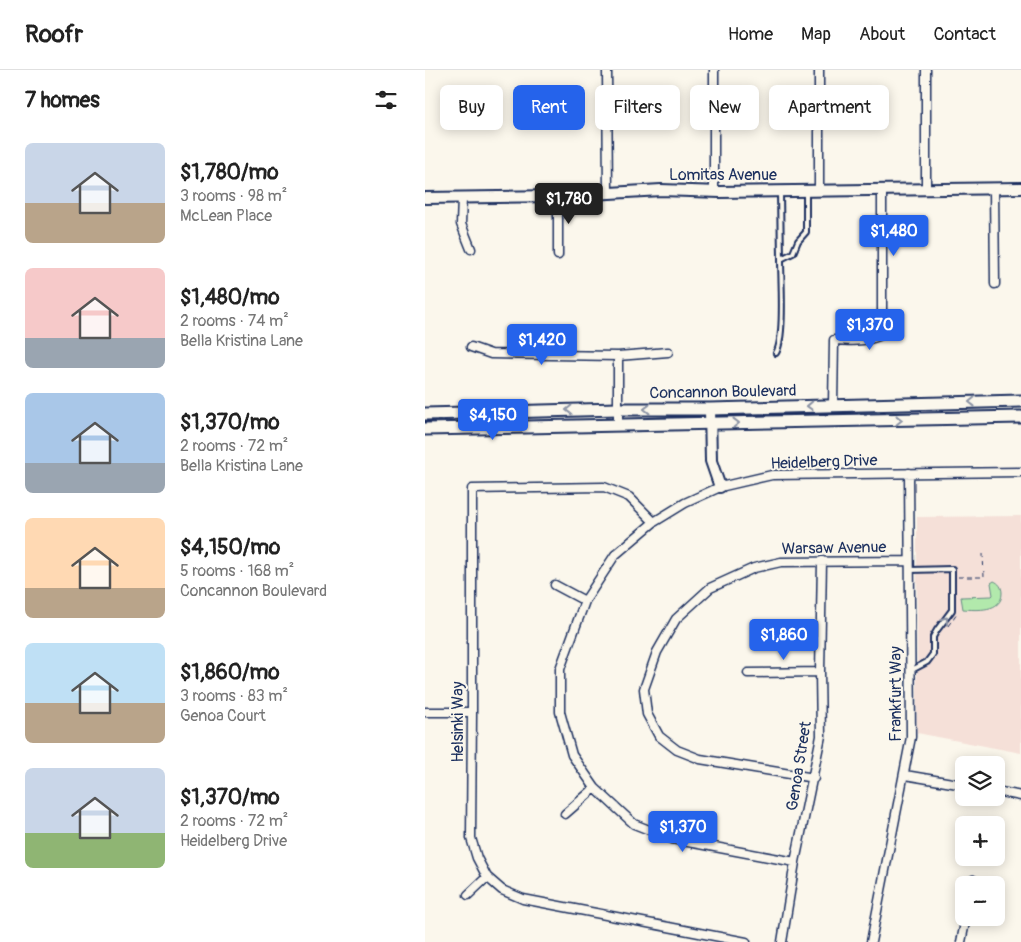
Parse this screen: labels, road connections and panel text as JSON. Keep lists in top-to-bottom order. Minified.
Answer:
{"streets":{"main road":["Concannon Boulevard"],"street":["Lomitas Avenue","Heidelberg Drive","Warsaw Avenue","Frankfurt Way","Helsinki Way","Genoa Street"]},"crossings":[["Heidelberg Drive","Frankfurt Way"],["Heidelberg Drive","Helsinki Way"],["Heidelberg Drive","Genoa Street"],["Warsaw Avenue","Frankfurt Way"],["Warsaw Avenue","Genoa Street"]],"page":{"header":"Roofr","nav":["Home","Map","About","Contact"],"heading":"7 homes","chip":["Buy","Rent","Filters","New","Apartment"],"list":[{"name":"$1,780/mo","note":"3 rooms · 98 m² · McLean Place"},{"name":"$1,480/mo","note":"2 rooms · 74 m² · Bella Kristina Lane"},{"name":"$1,370/mo","note":"2 rooms · 72 m² · Bella Kristina Lane"},{"name":"$4,150/mo","note":"5 rooms · 168 m² · Concannon Boulevard"},{"name":"$1,860/mo","note":"3 rooms · 83 m² · Genoa Court"},{"name":"$1,370/mo","note":"2 rooms · 72 m² · Heidelberg Drive"}],"price":["$1,780","$1,480","$1,370","$1,420","$4,150","$1,860","$1,370"],"map_buttons":["+","−"]}}
